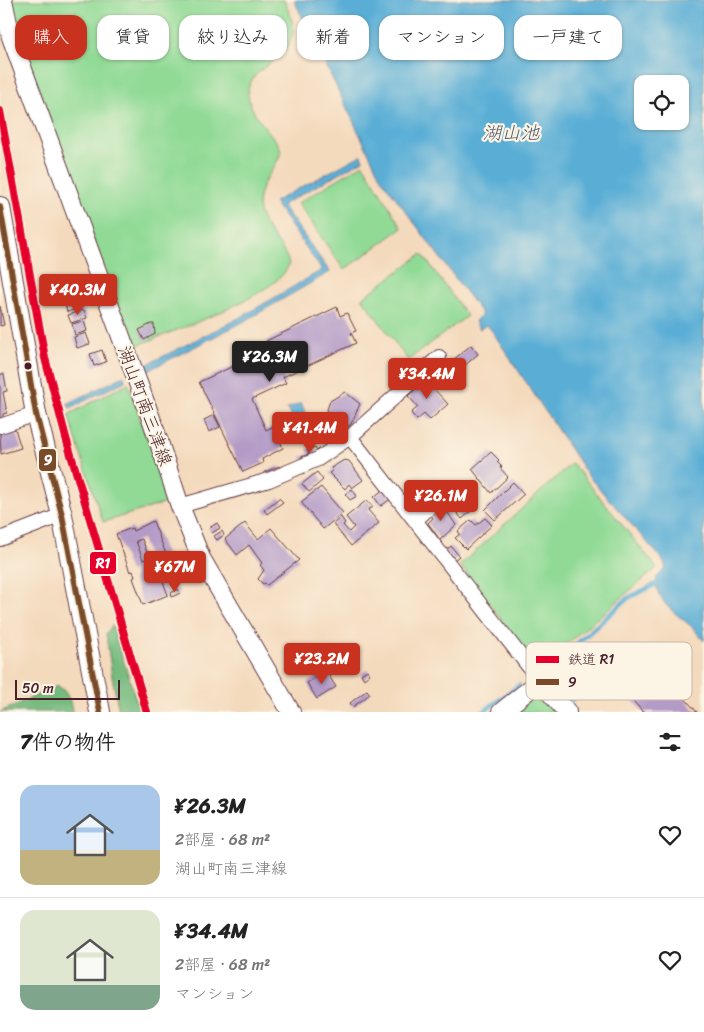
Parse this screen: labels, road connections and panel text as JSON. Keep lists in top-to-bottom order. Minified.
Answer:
{"streets":{"street":["湖山町南三津線"]},"water":["湖山池"],"lines":["rail line R1","transit line 9"],"legend":["鉄道 R1","9"],"scale_bar":"50 m","page":{"chip":["購入","賃貸","絞り込み","新着","マンション","一戸建て"],"price":["¥40.3M","¥26.3M","¥34.4M","¥41.4M","¥26.1M","¥67M","¥23.2M"],"scale":"50 m","heading":"7件の物件","list":[{"name":"¥26.3M","note":"2部屋 · 68 m² · 湖山町南三津線"},{"name":"¥34.4M","note":"2部屋 · 68 m² · マンション"}]}}
